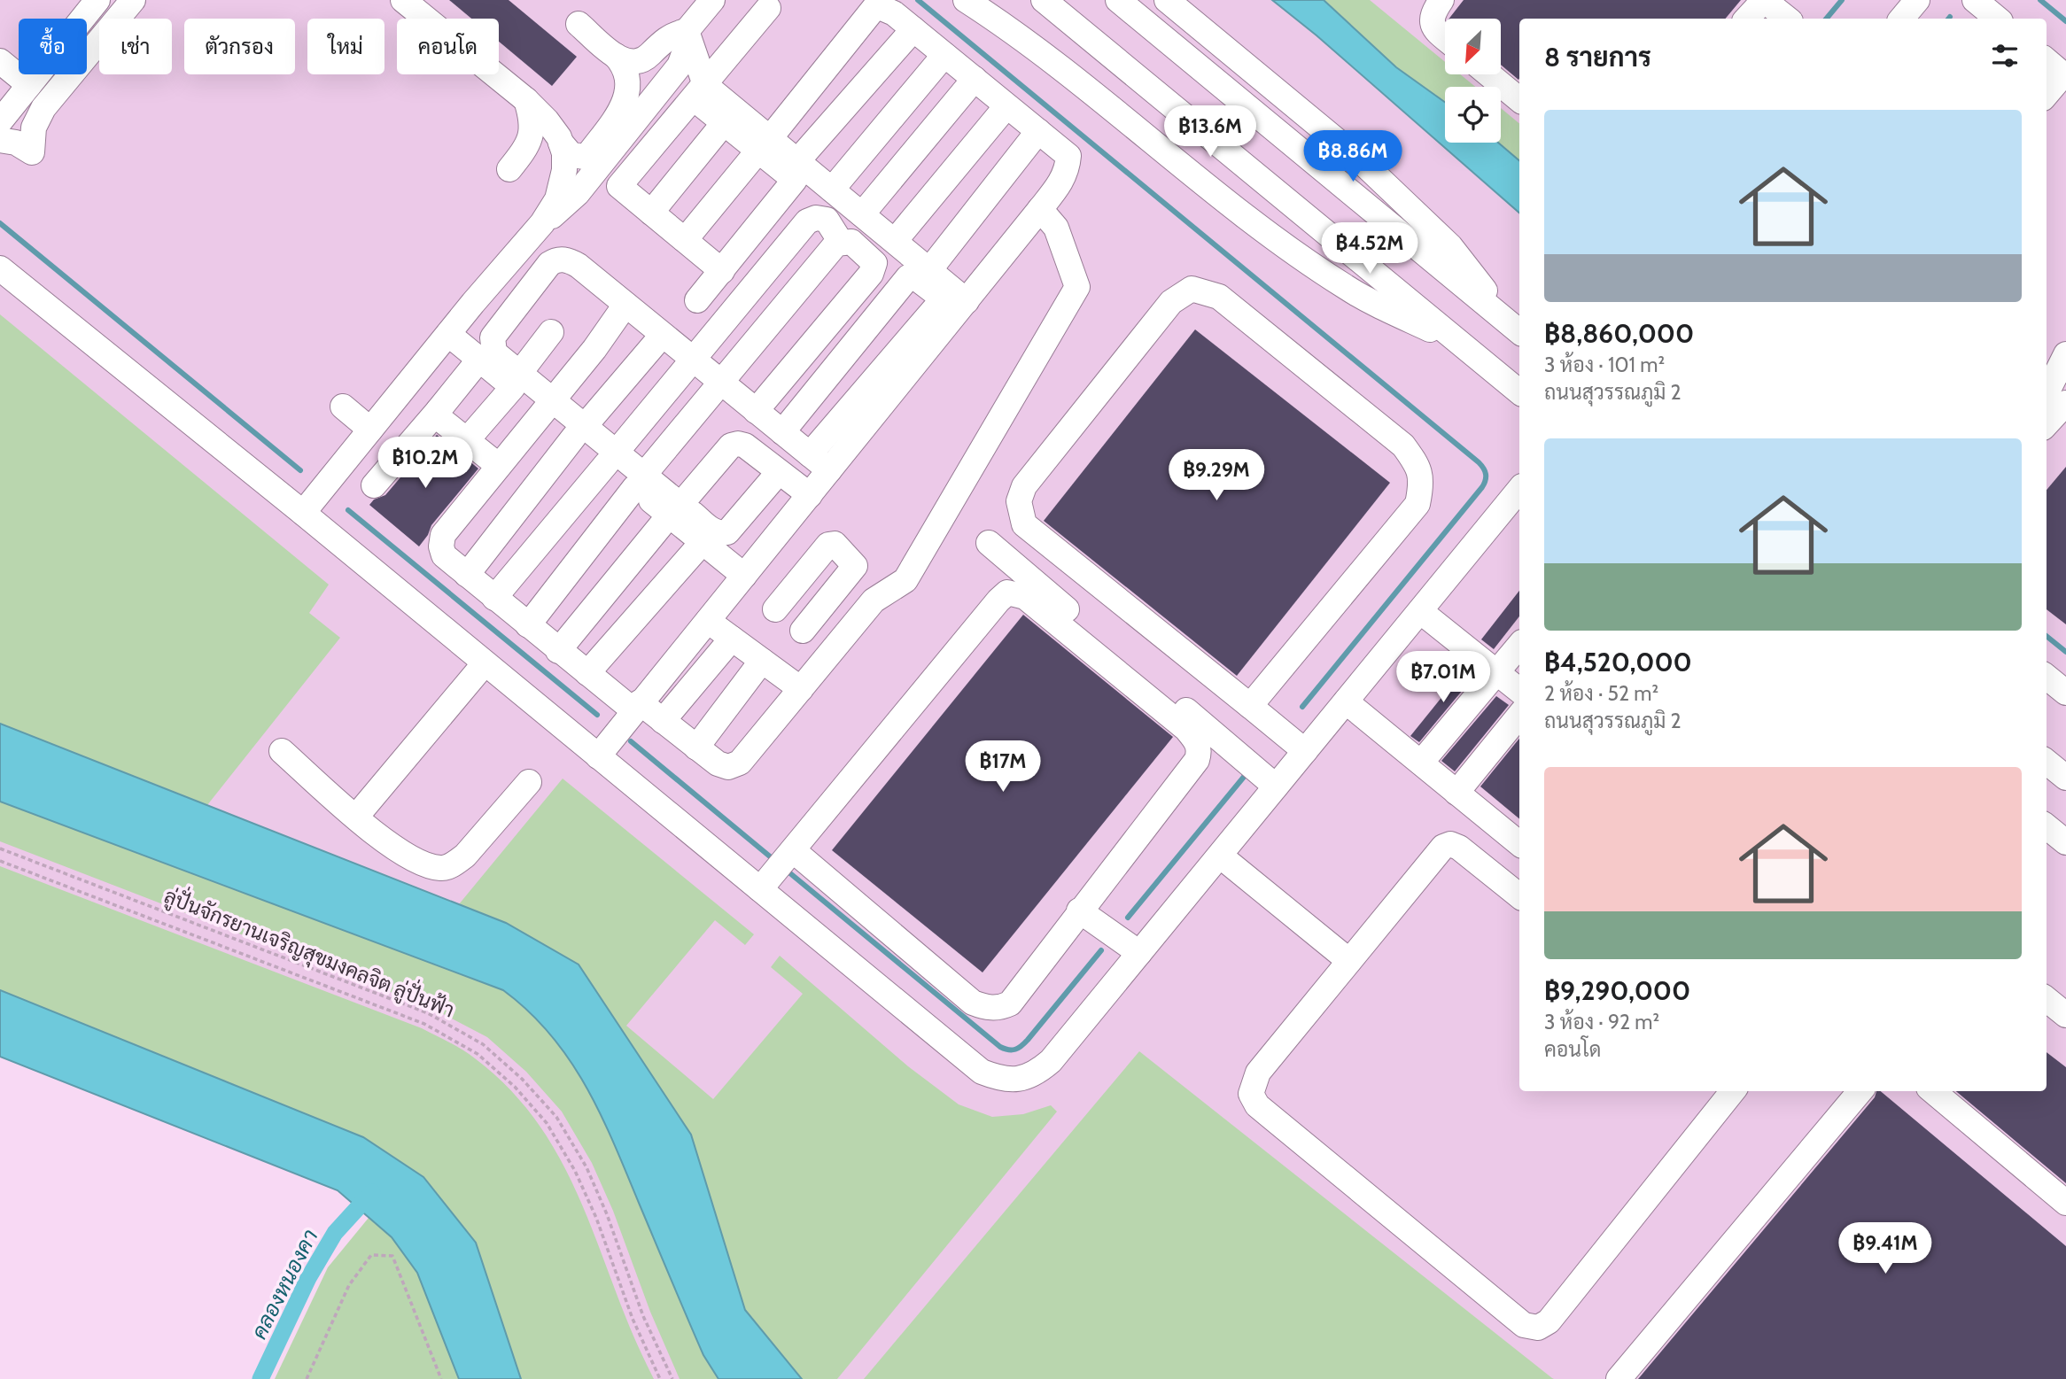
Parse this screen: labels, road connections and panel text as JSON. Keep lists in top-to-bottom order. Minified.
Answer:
{"streets":{"path":["ลู่ปั่นจักรยานเจริญสุขมงคลจิต ลู่ปั่นฟ้า"]},"water":["คลองหนองคา"],"north":"bottom left","page":{"chip":["ซื้อ","เช่า","ตัวกรอง","ใหม่","คอนโด"],"heading":"8 รายการ","list":[{"name":"฿8,860,000","note":"3 ห้อง · 101 m² · ถนนสุวรรณภูมิ 2"},{"name":"฿4,520,000","note":"2 ห้อง · 52 m² · ถนนสุวรรณภูมิ 2"},{"name":"฿9,290,000","note":"3 ห้อง · 92 m² · คอนโด"}],"price":["฿13.6M","฿8.86M","฿4.52M","฿10.2M","฿9.29M","฿7.01M","฿17M","฿9.41M"]}}
